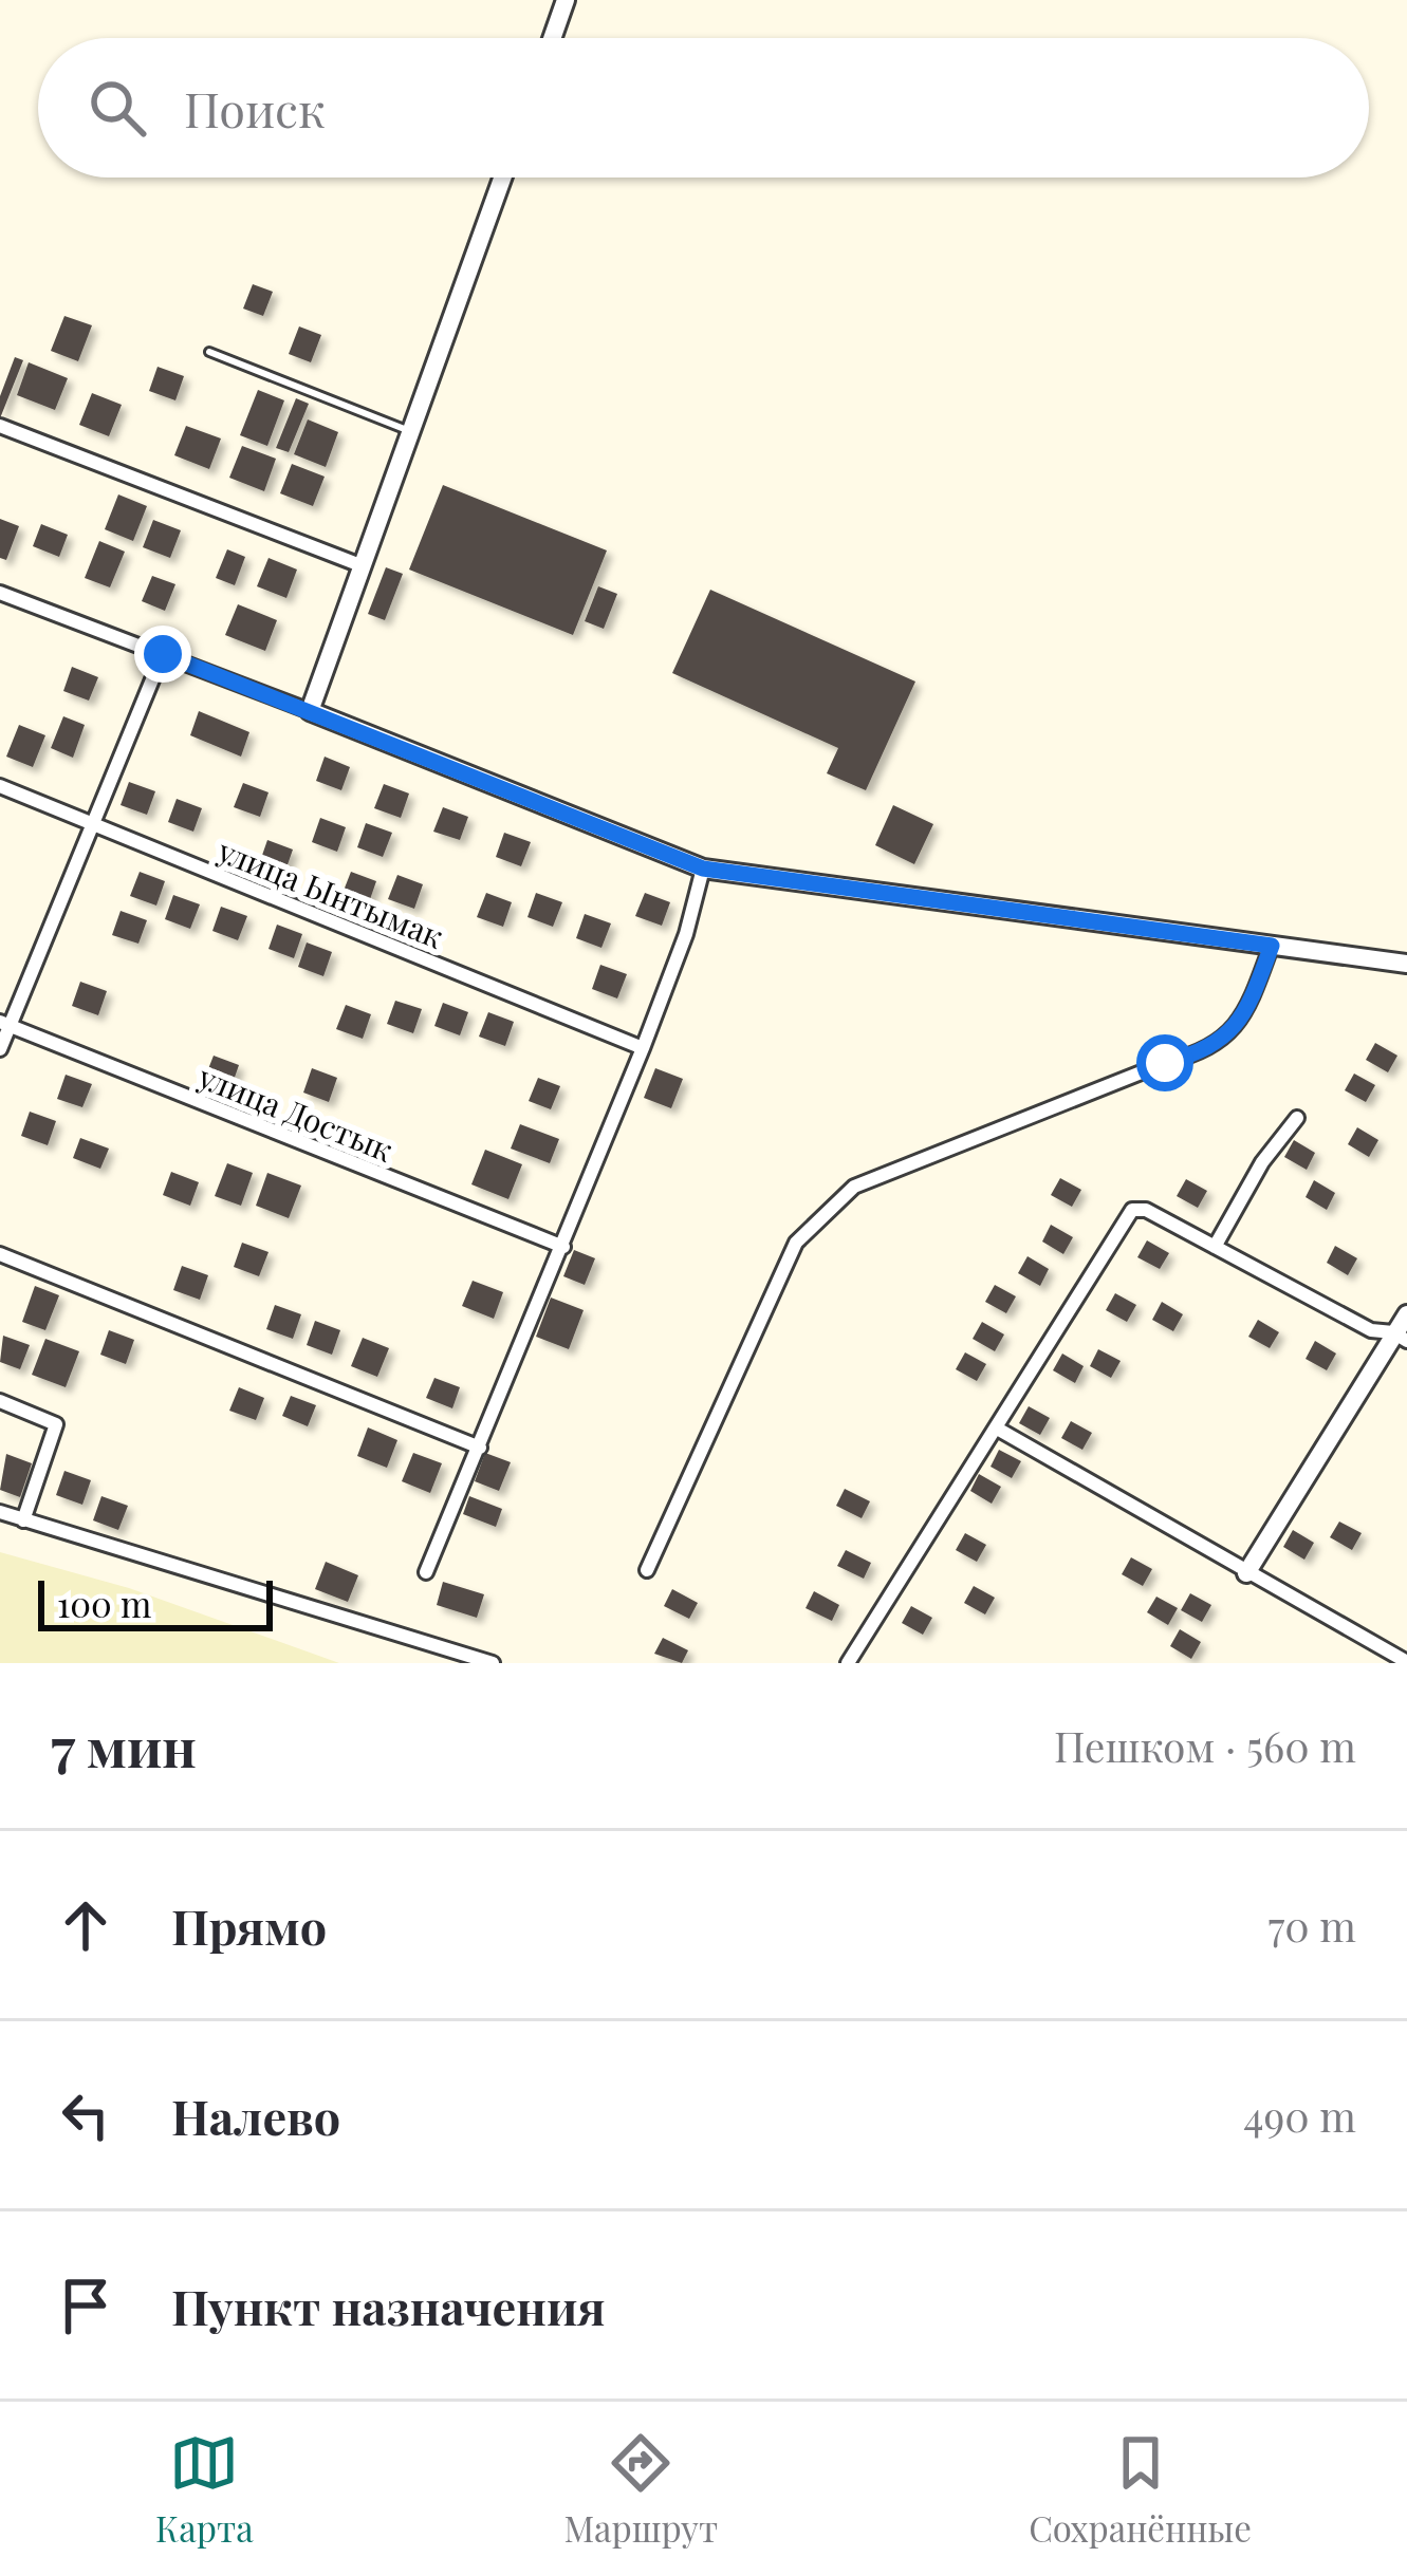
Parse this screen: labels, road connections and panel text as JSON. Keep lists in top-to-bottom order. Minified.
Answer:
{"streets":{"street":["улица Ынтымак","улица Достык"]},"scale_bar":"100 m","page":{"search":"Поиск","scale":"100 m","heading":["7 мин","Пешком · 560 m"],"list":[["Прямо","70 m"],["Налево","490 m"],"Пункт назначения"],"nav":["Карта","Маршрут","Сохранённые"]}}
